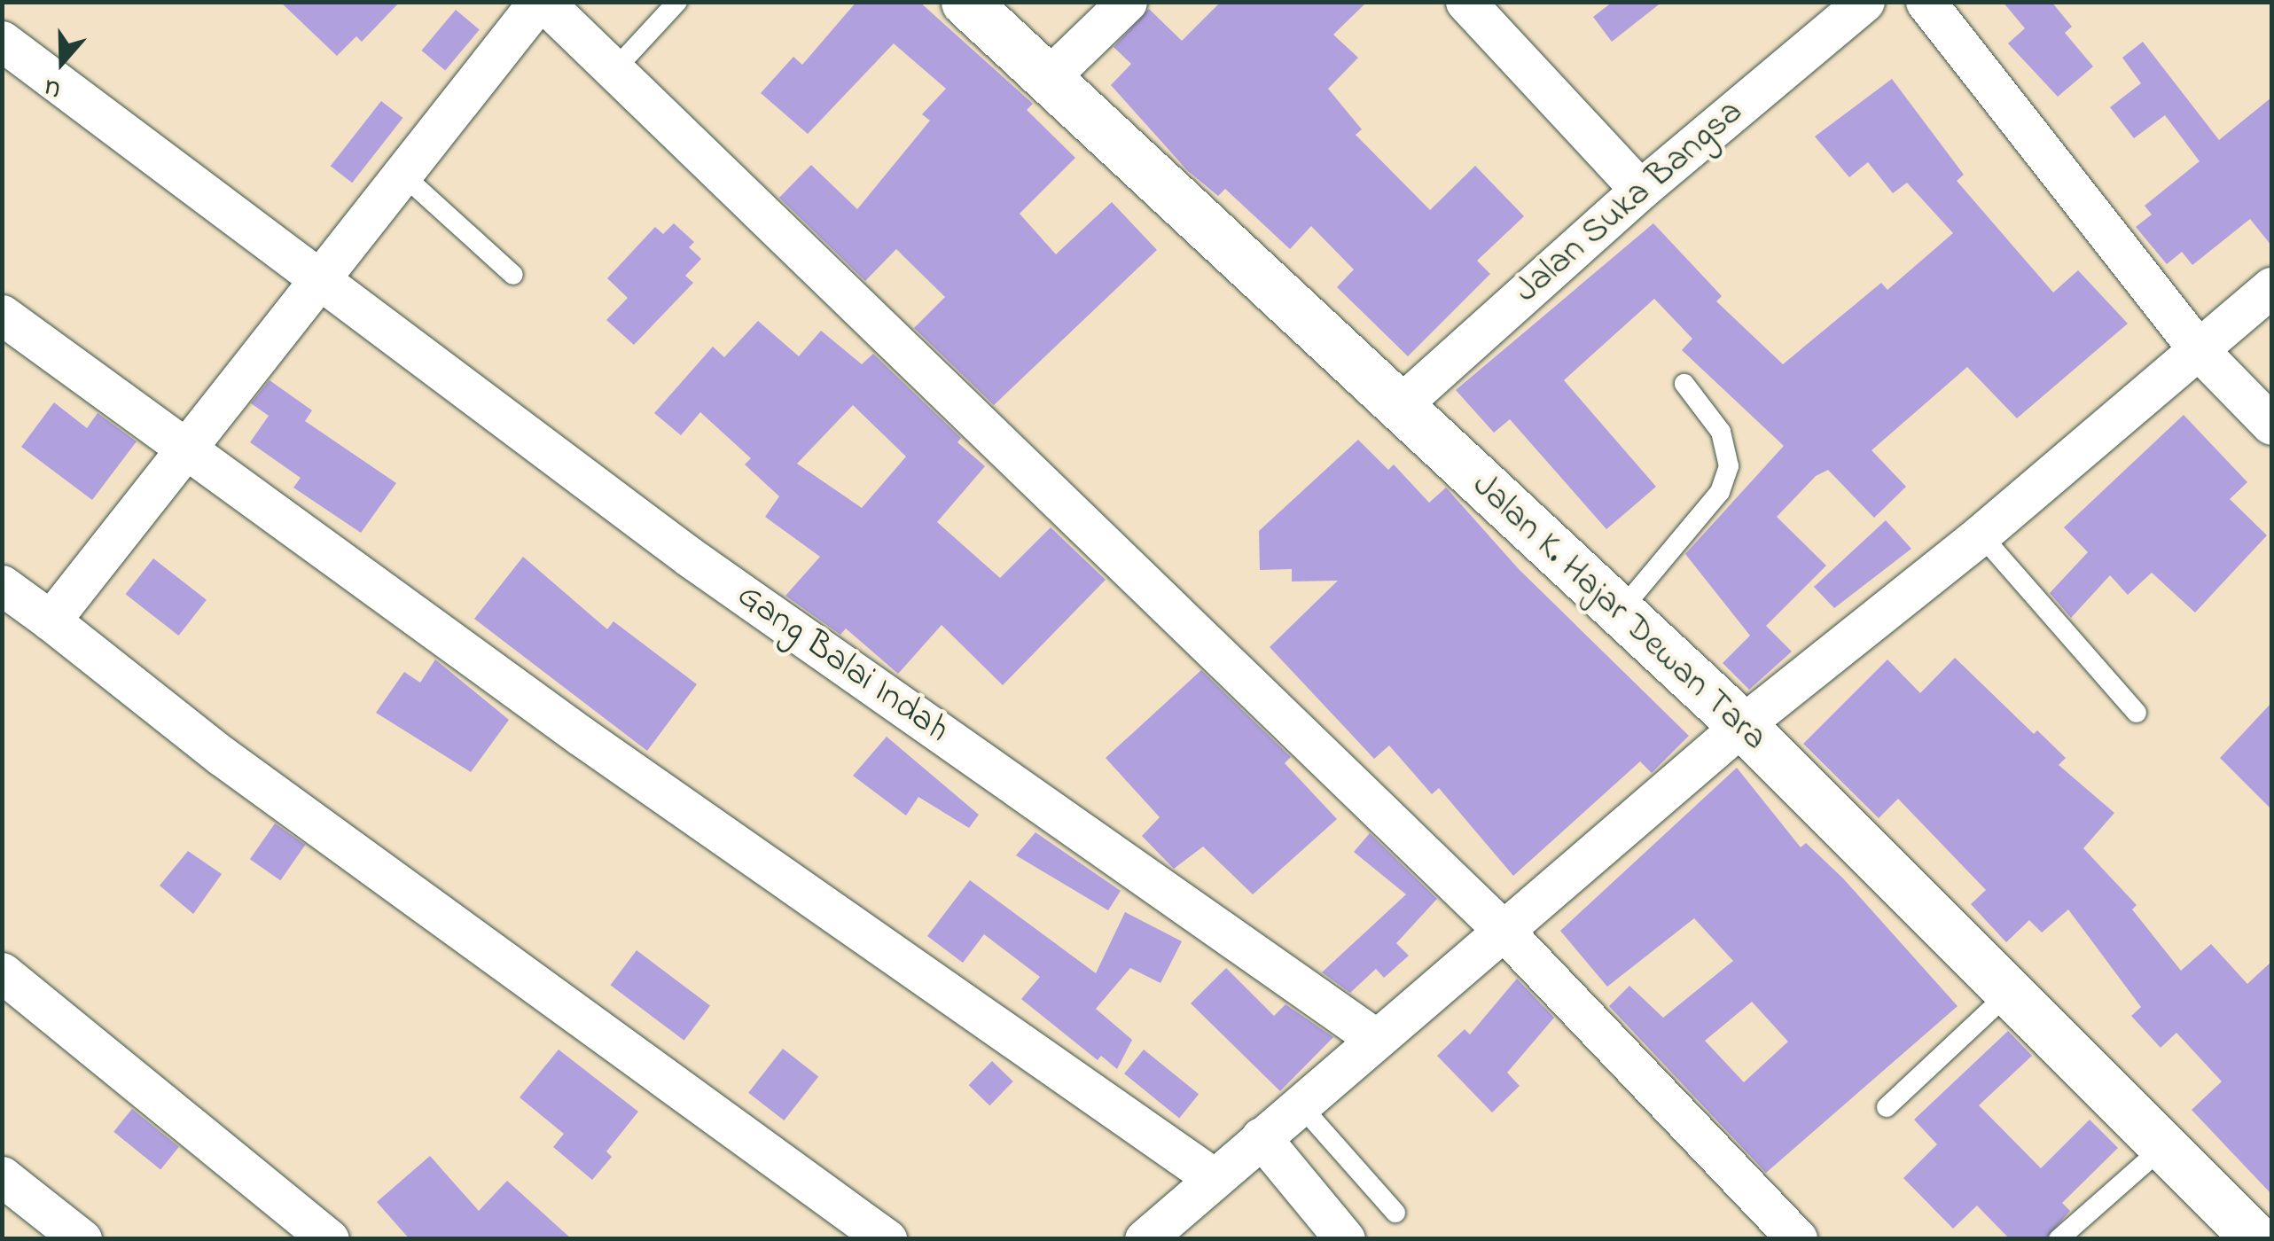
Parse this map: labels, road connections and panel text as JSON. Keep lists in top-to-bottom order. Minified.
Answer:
{"streets":{"street":["Jalan Suka Bangsa","Jalan K. Hajar Dewan Tara","Gang Balai Indah"]},"crossings":[["Jalan Suka Bangsa","Jalan K. Hajar Dewan Tara"]],"north":"bottom"}
